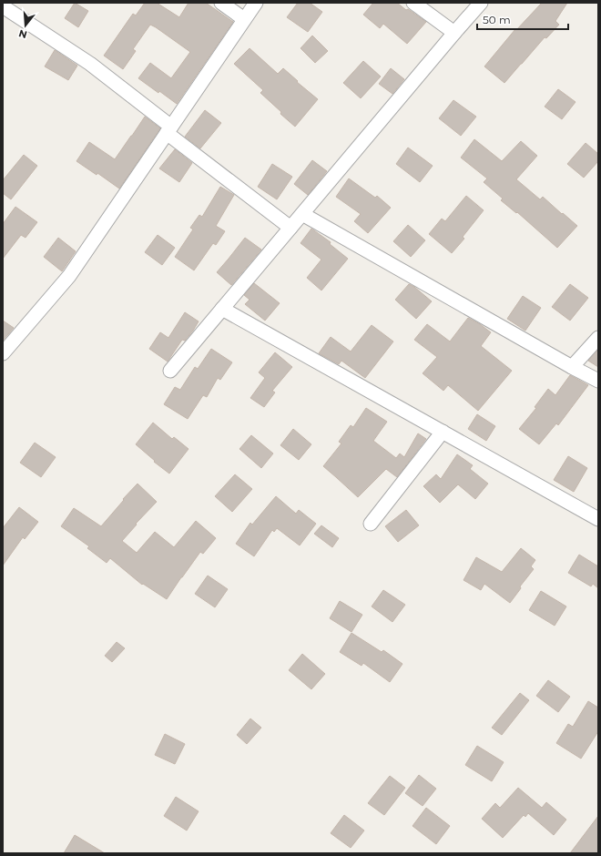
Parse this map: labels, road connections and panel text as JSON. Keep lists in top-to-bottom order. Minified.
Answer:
{"scale_bar":"50 m","north":"bottom"}
